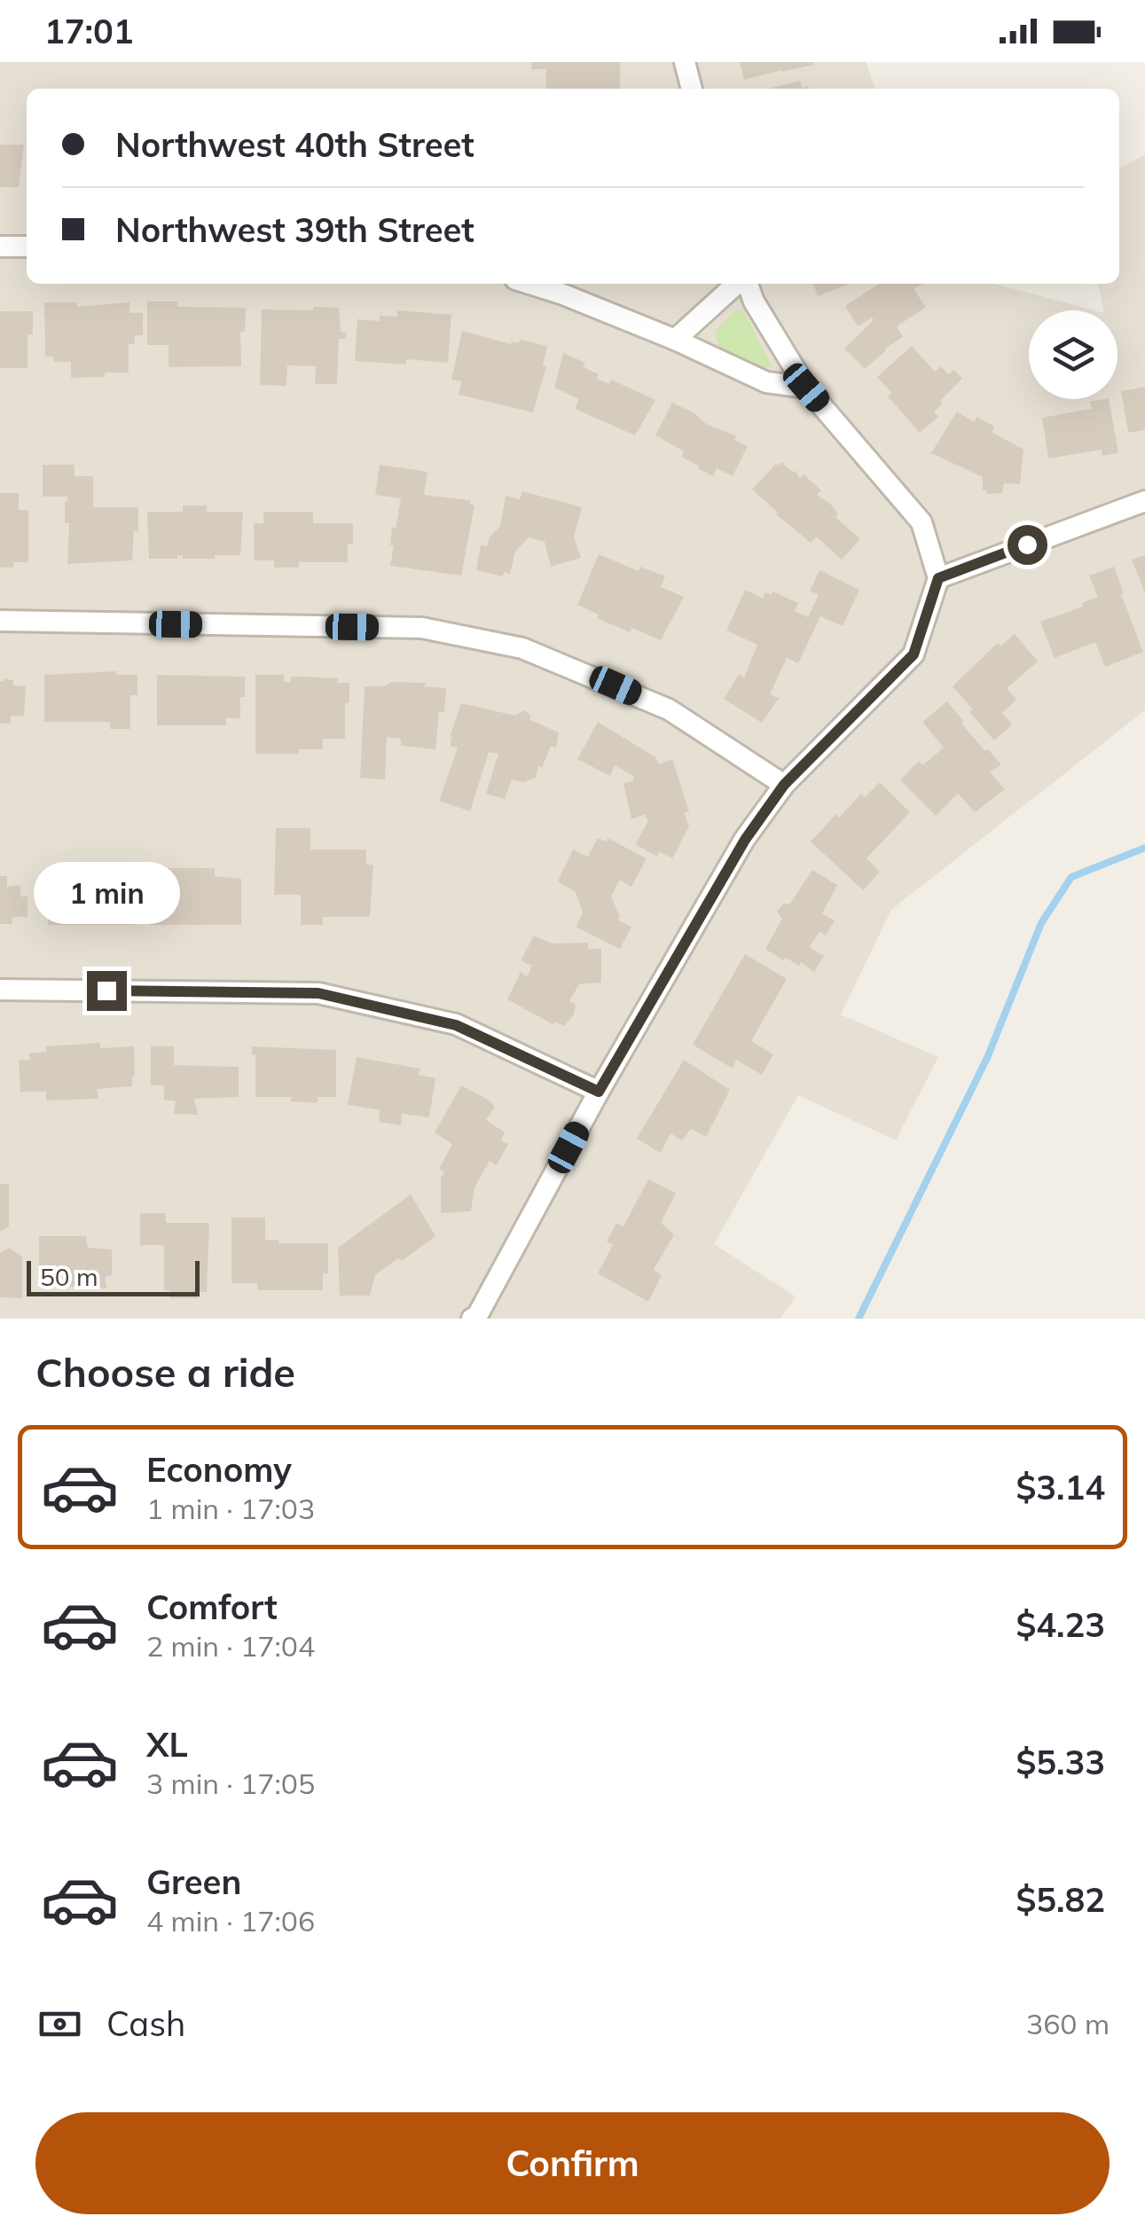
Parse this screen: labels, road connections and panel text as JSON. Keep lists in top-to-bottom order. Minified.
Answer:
{"scale_bar":"50 m","page":{"status":"17:01","banner":["Northwest 40th Street","Northwest 39th Street"],"bubble":"1 min","scale":"50 m","heading":"Choose a ride","list":[{"name":"Economy","note":"1 min · 17:03","value":"$3.14"},{"name":"Comfort","note":"2 min · 17:04","value":"$4.23"},{"name":"XL","note":"3 min · 17:05","value":"$5.33"},{"name":"Green","note":"4 min · 17:06","value":"$5.82"}],"pay":["Cash","360 m"],"buttons":"Confirm"}}
